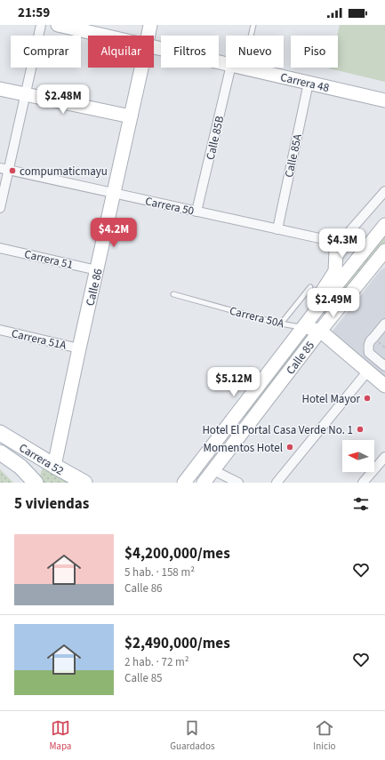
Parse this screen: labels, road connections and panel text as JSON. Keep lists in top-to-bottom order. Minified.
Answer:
{"streets":{"main road":["Carrera 52"],"street":["Carrera 48","Calle 85B","Calle 85A","Carrera 50","Carrera 51","Calle 86","Carrera 50A","Carrera 51A","Calle 85"]},"crossings":[["Carrera 48","Calle 85A"],["Calle 85B","Carrera 50"],["Calle 85A","Carrera 50"],["Carrera 50","Calle 86"],["Carrera 51","Calle 86"],["Calle 86","Carrera 51A"],["Calle 86","Carrera 52"],["Carrera 50A","Calle 85"]],"places":["compumaticmayu","Hotel Mayor","Hotel El Portal Casa Verde No. 1","Momentos Hotel"],"north":"left","page":{"status":"21:59","chip":["Comprar","Alquilar","Filtros","Nuevo","Piso"],"price":["$2.48M","$4.2M","$4.3M","$2.49M","$5.12M"],"heading":"5 viviendas","list":[{"name":"$4,200,000/mes","note":"5 hab. · 158 m² · Calle 86"},{"name":"$2,490,000/mes","note":"2 hab. · 72 m² · Calle 85"}],"tabs":["Mapa","Guardados","Inicio"]}}
